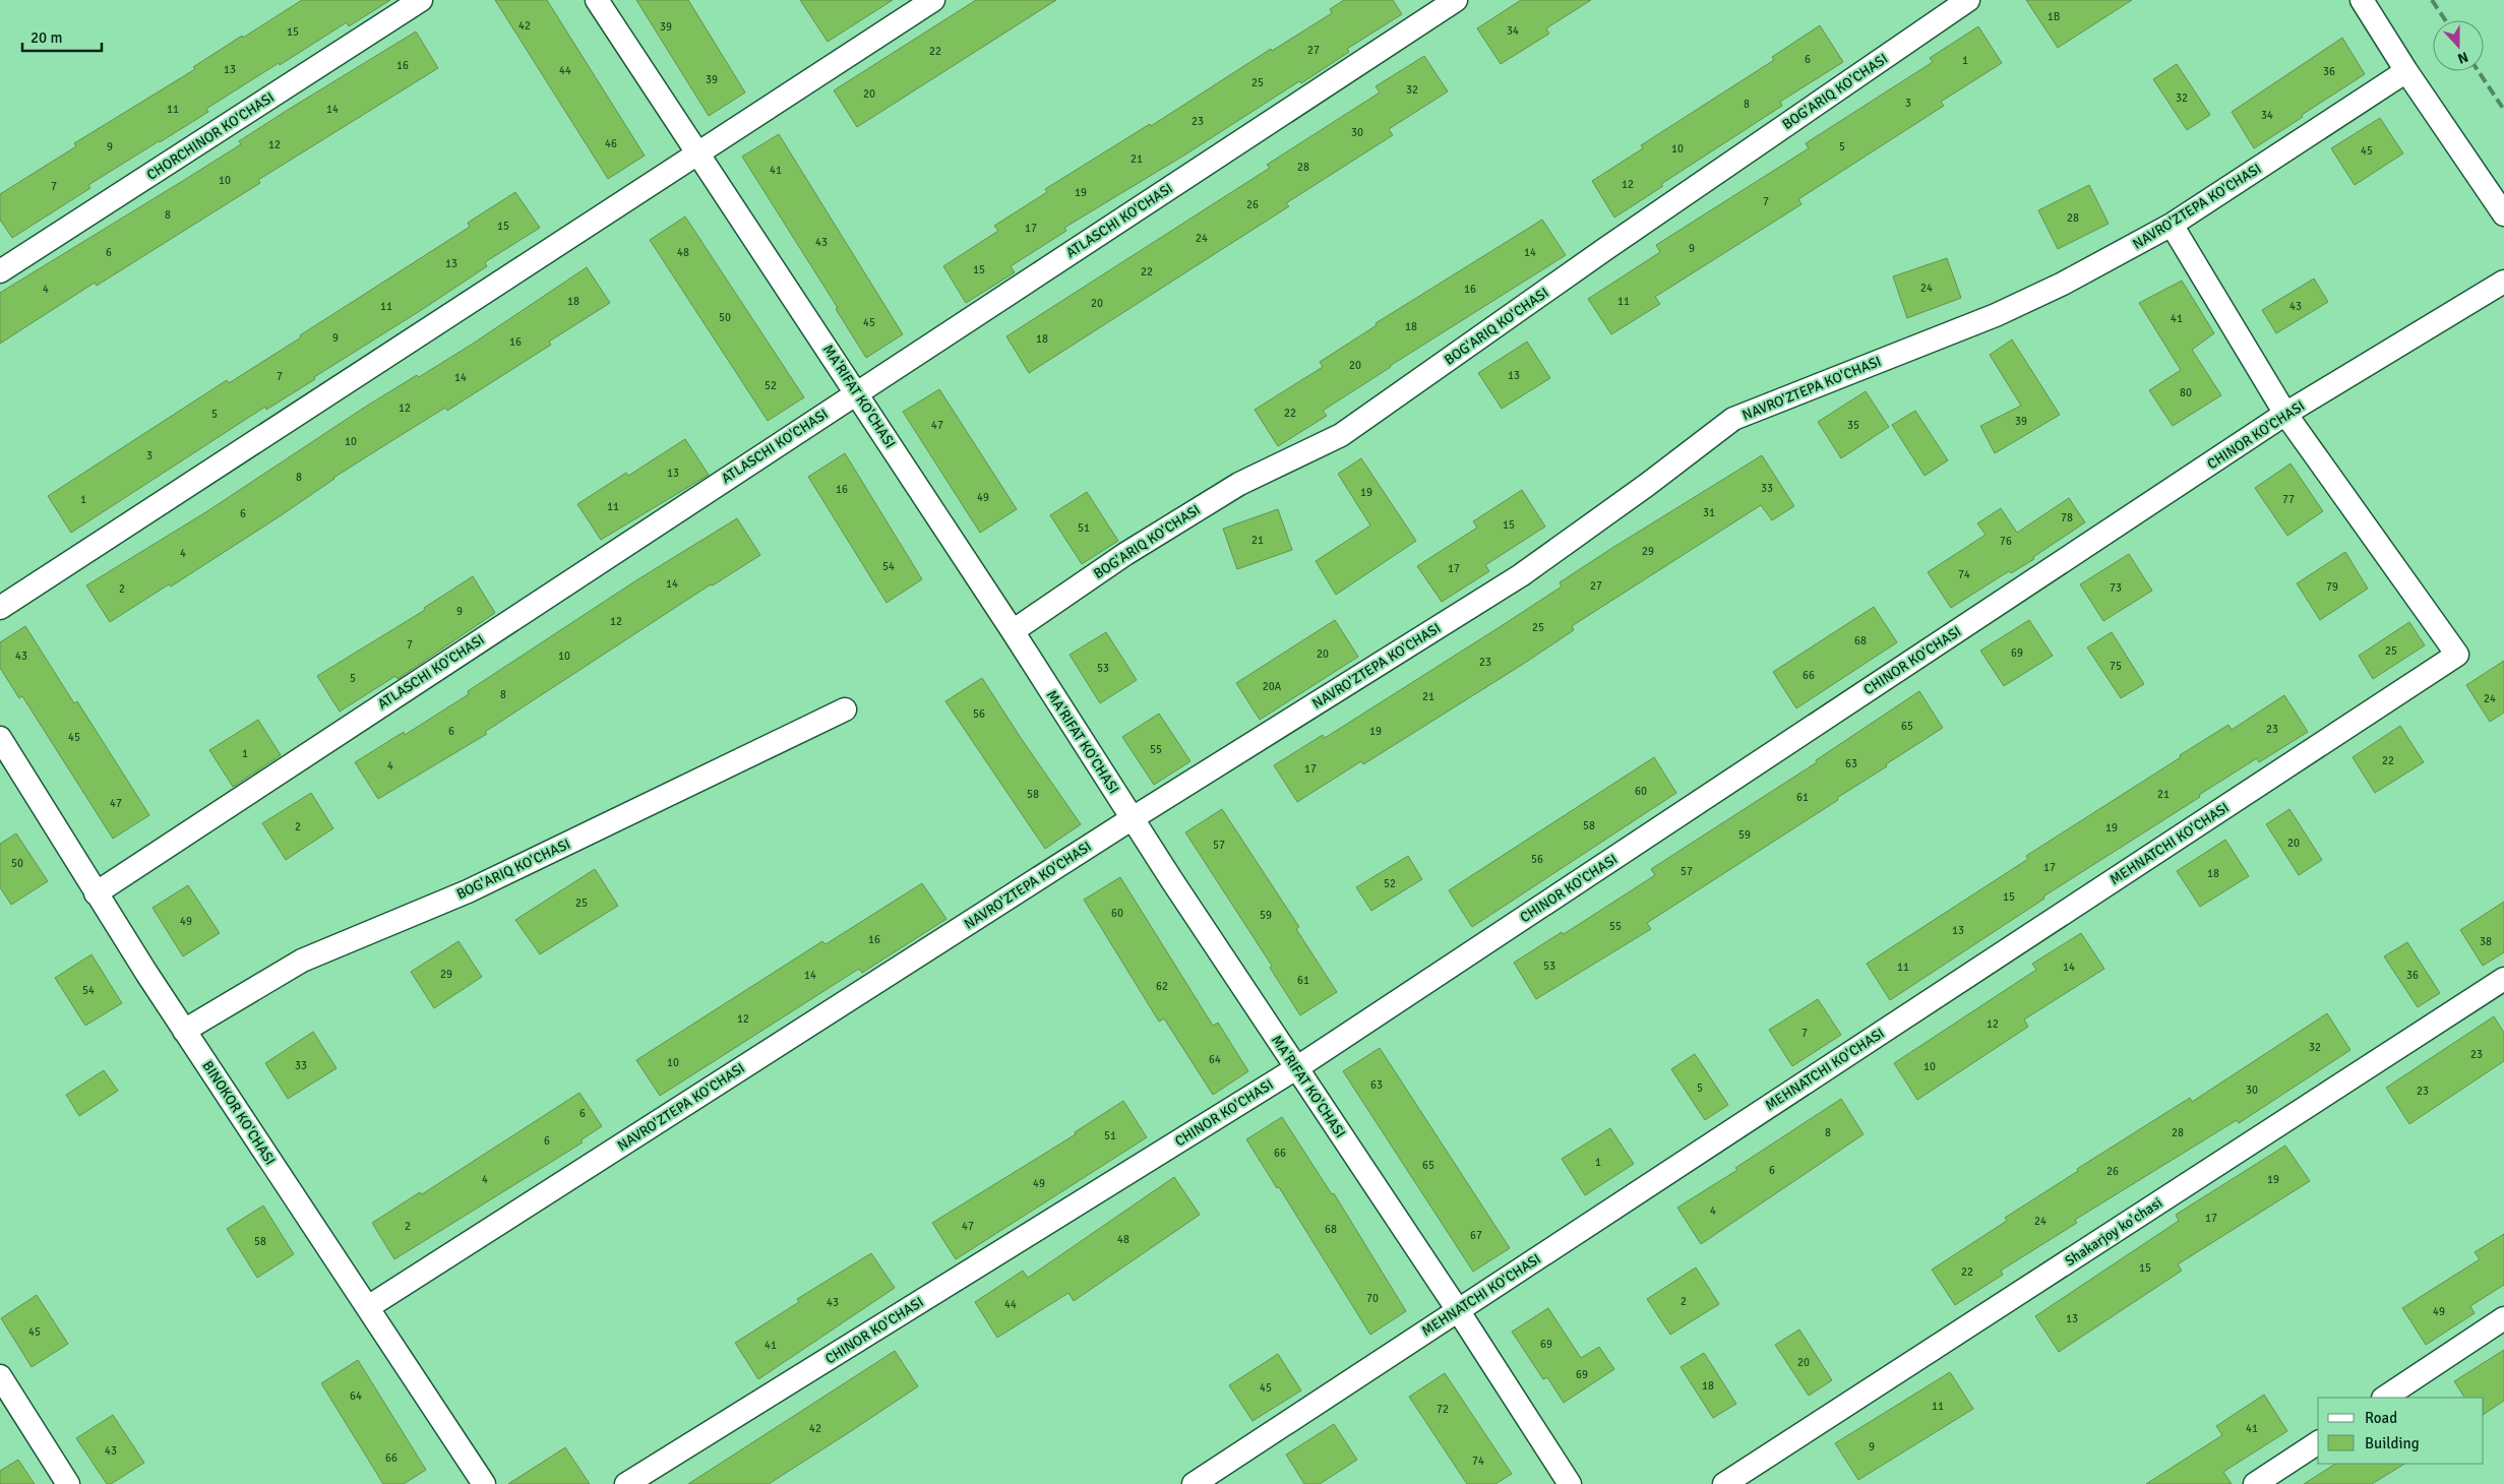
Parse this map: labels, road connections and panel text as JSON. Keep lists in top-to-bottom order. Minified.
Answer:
{"streets":{"street":["BOG'ARIQ KO'CHASI","CHORCHINOR KO'CHASI","NAVRO'ZTEPA KO'CHASI","ATLASCHI KO'CHASI","MA'RIFAT KO'CHASI","CHINOR KO'CHASI","MEHNATCHI KO'CHASI","BINOKOR KO'CHASI","Shakarjoy ko'chasi"]},"crossings":[["BOG'ARIQ KO'CHASI","MA'RIFAT KO'CHASI"],["BOG'ARIQ KO'CHASI","BINOKOR KO'CHASI"],["NAVRO'ZTEPA KO'CHASI","MA'RIFAT KO'CHASI"],["NAVRO'ZTEPA KO'CHASI","BINOKOR KO'CHASI"],["ATLASCHI KO'CHASI","MA'RIFAT KO'CHASI"],["ATLASCHI KO'CHASI","BINOKOR KO'CHASI"],["MA'RIFAT KO'CHASI","CHINOR KO'CHASI"],["MA'RIFAT KO'CHASI","MEHNATCHI KO'CHASI"],["CHINOR KO'CHASI","MEHNATCHI KO'CHASI"]],"house_numbers":["1B","42","39","34","15","27","22","6","1","16","13","44","36","39","25","32","20","32","3","8","11","14","34","23","30","46","12","9","5","10","45","21","28","41","10","12","7","19","7","26","8","28","15","17","24","43","9","6","48","14","13","15","22","24","4","16","18","11","20","11","43","50","41","45","18","9","18","16","20","13","7","14","52","80","12","22","5","39","47","35","10","3","13","8","33","16","19","49","1","77","11","31","6","78","15","51","21","76","29","4","54","17","74","14","27","79","73","2","9","12","25","68","7","25","69","20","43","10","23","75","53","66","5","20A","8","21","24","56","65","23","6","19","45","55","1","22","63","4","17","60","58","21","61","47","58","2","19","59","20","57","56","50","17","57","18","52","15","25","60","59","49","55","13","16","38","53","11","14","29","14","36","61","62","54","12","12","7","32","23","64","10","33","10","63","5","30","23","6","8","28","51","6","66","1","65","6","26","4","19","49","4","17","24","2","47","68","67","48","58","15","22","70","2","43","44","49","13","45","69","41","20","69","18","45","64","11","72","42","41","9","43","66","74"],"legend":["Road","Building"],"scale_bar":"20 m","north":"bottom"}
